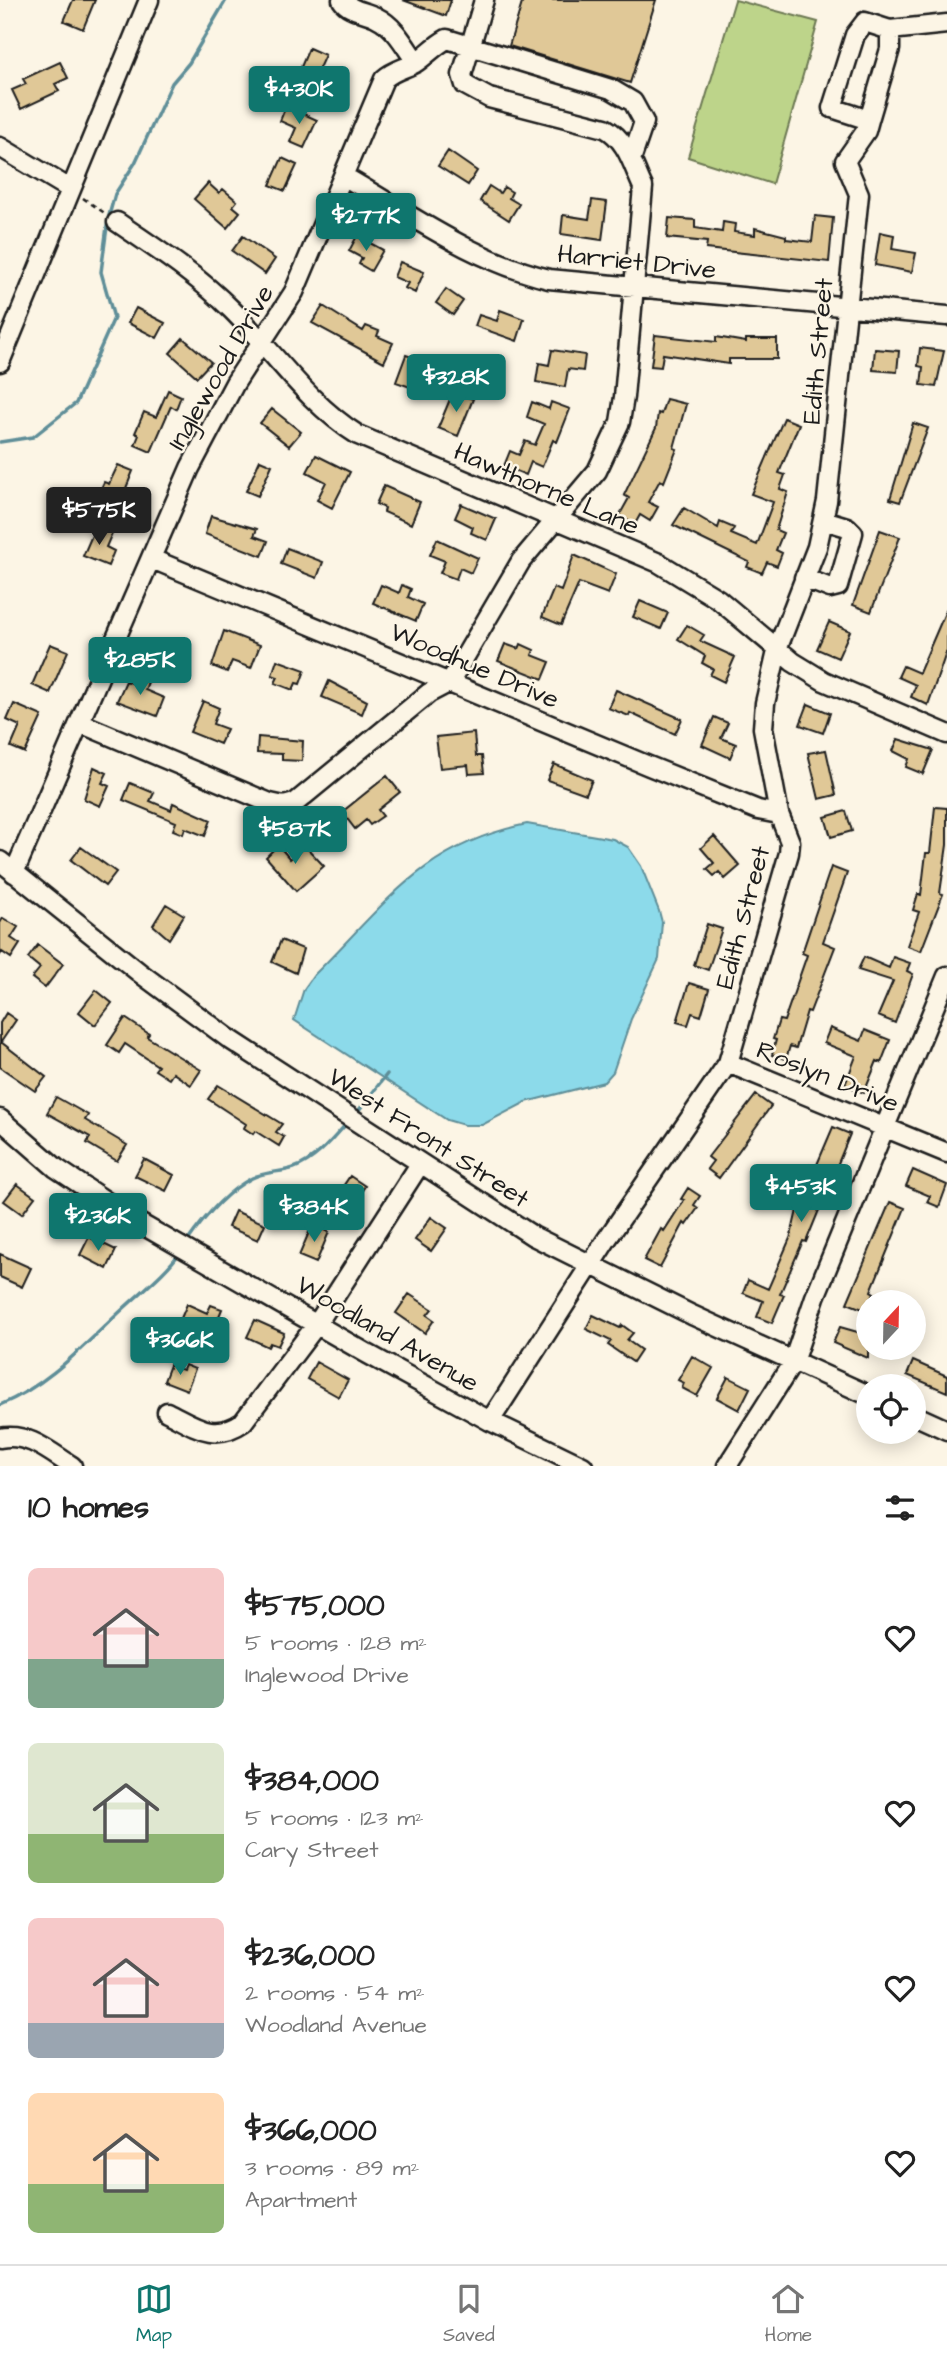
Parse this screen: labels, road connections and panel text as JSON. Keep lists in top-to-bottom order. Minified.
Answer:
{"streets":{"street":["Harriet Drive","Edith Street","Inglewood Drive","Hawthorne Lane","Woodhue Drive","Roslyn Drive","West Front Street","Woodland Avenue"]},"crossings":[["Harriet Drive","Edith Street"],["Harriet Drive","Inglewood Drive"],["Edith Street","Hawthorne Lane"],["Edith Street","Woodhue Drive"],["Edith Street","Roslyn Drive"],["Edith Street","West Front Street"],["Edith Street","Woodland Avenue"],["Inglewood Drive","Hawthorne Lane"],["Inglewood Drive","Woodhue Drive"],["Inglewood Drive","West Front Street"]],"north":"top","page":{"price":["$430K","$277K","$328K","$575K","$285K","$587K","$453K","$384K","$236K","$366K"],"heading":"10 homes","list":[{"name":"$575,000","note":"5 rooms · 128 m² · Inglewood Drive"},{"name":"$384,000","note":"5 rooms · 123 m² · Cary Street"},{"name":"$236,000","note":"2 rooms · 54 m² · Woodland Avenue"},{"name":"$366,000","note":"3 rooms · 89 m² · Apartment"}],"tabs":["Map","Saved","Home"]}}
